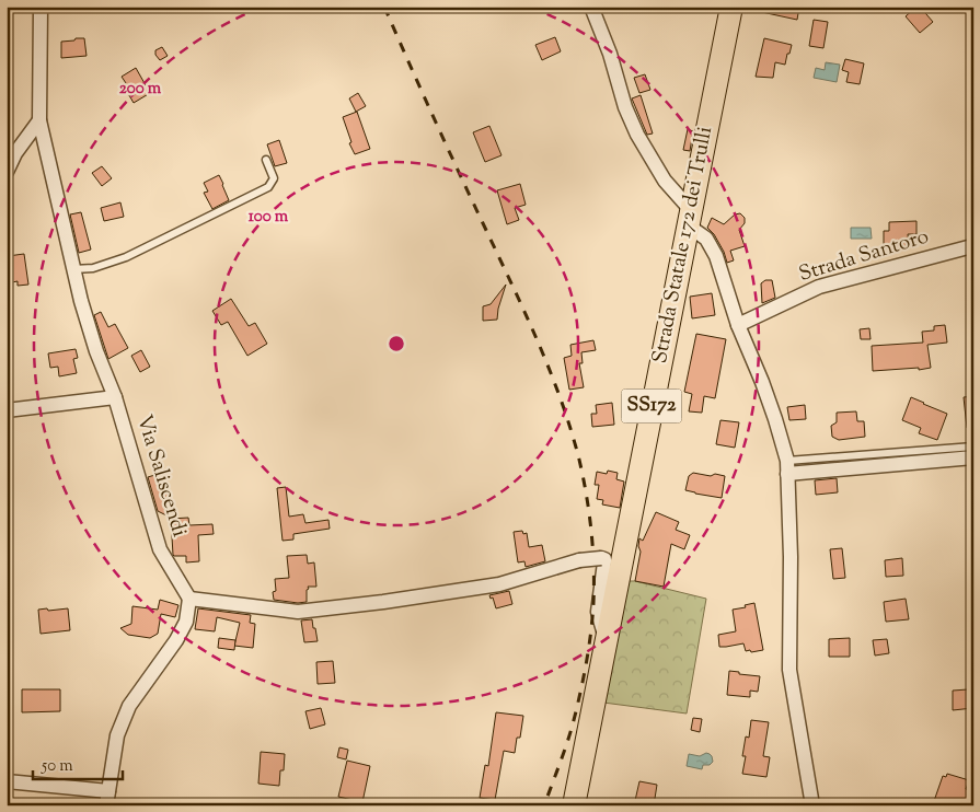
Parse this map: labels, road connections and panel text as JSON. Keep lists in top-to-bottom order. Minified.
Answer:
{"streets":{"main road":["Strada Statale 172 dei Trulli","SS172"],"street":["Strada Santoro","Via Saliscendi"]},"scale_bar":"50 m","rings":["200 m","100 m"]}
